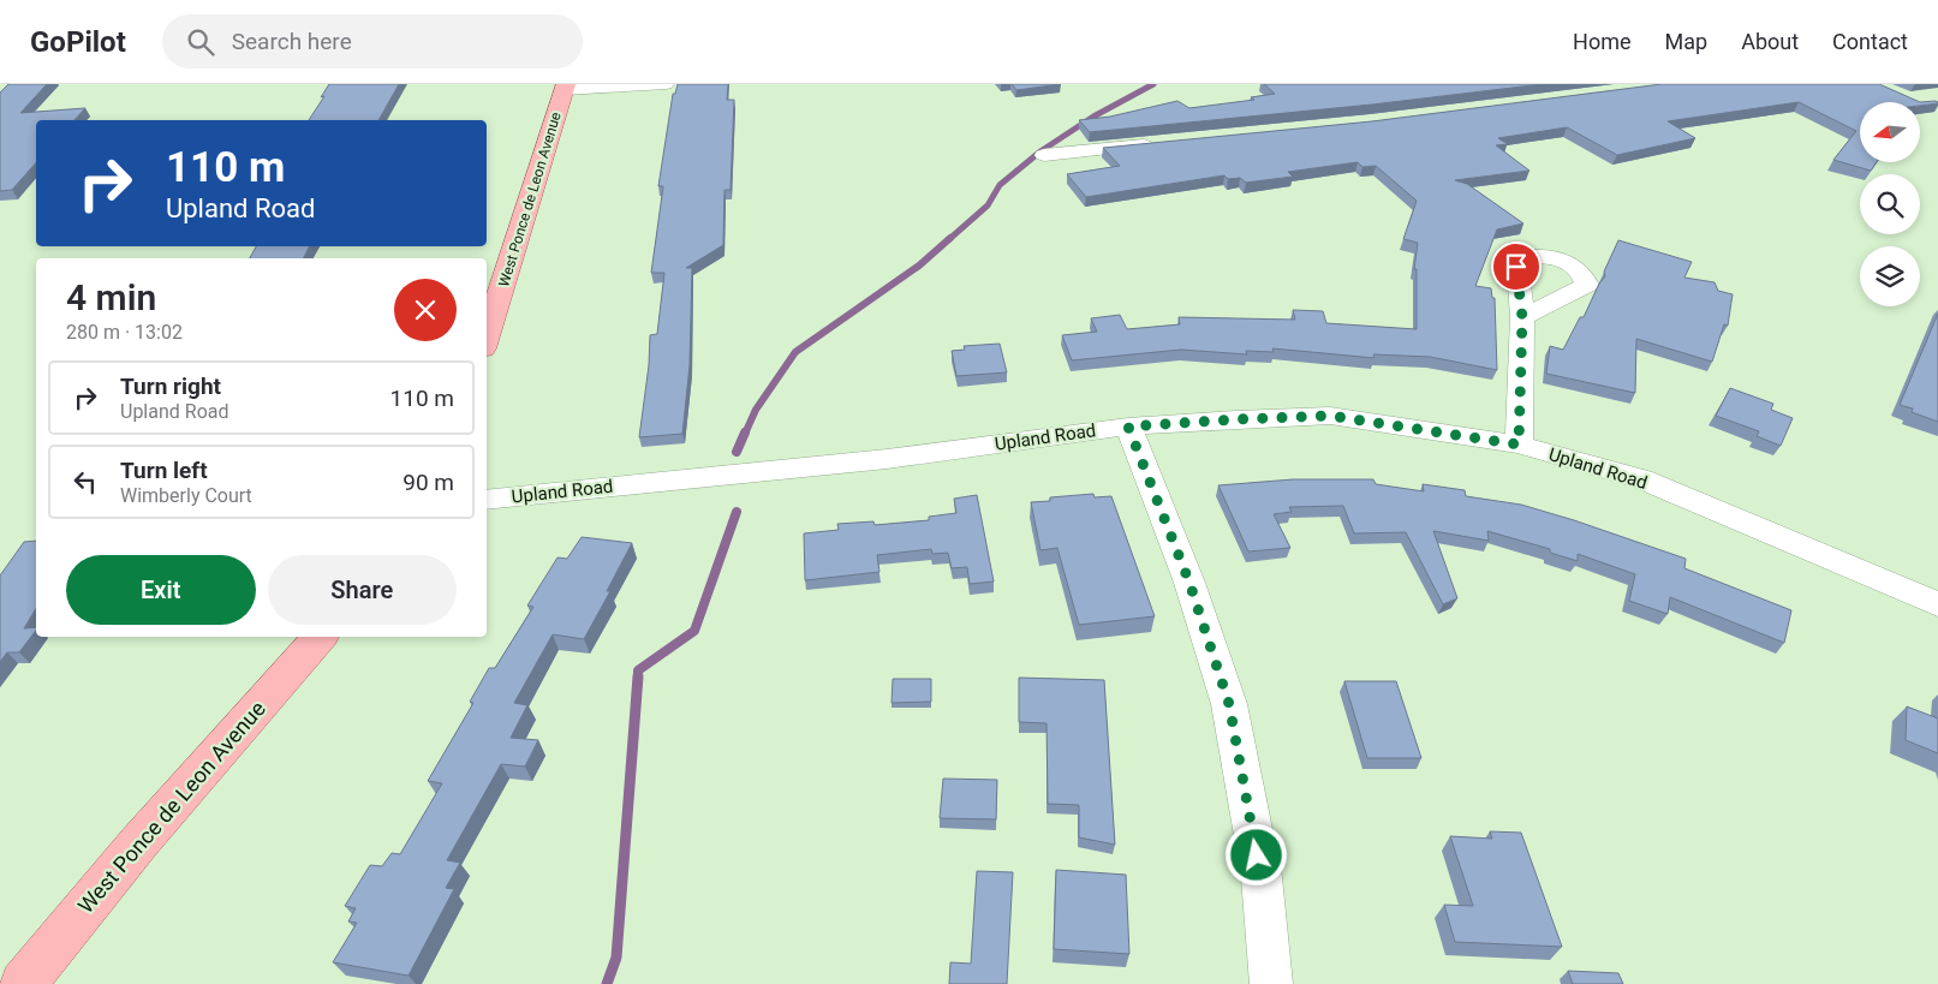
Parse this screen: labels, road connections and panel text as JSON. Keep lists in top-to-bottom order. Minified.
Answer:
{"streets":{"main road":["West Ponce de Leon Avenue"],"street":["Upland Road"]},"north":"left","page":{"header":"GoPilot","search":"Search here","nav":["Home","Map","About","Contact"],"turn":["110 m","Upland Road"],"heading":["4 min","280 m · 13:02"],"list":[{"name":"Turn right","note":"Upland Road","value":"110 m"},{"name":"Turn left","note":"Wimberly Court","value":"90 m"}],"buttons":["Exit","Share"]}}
